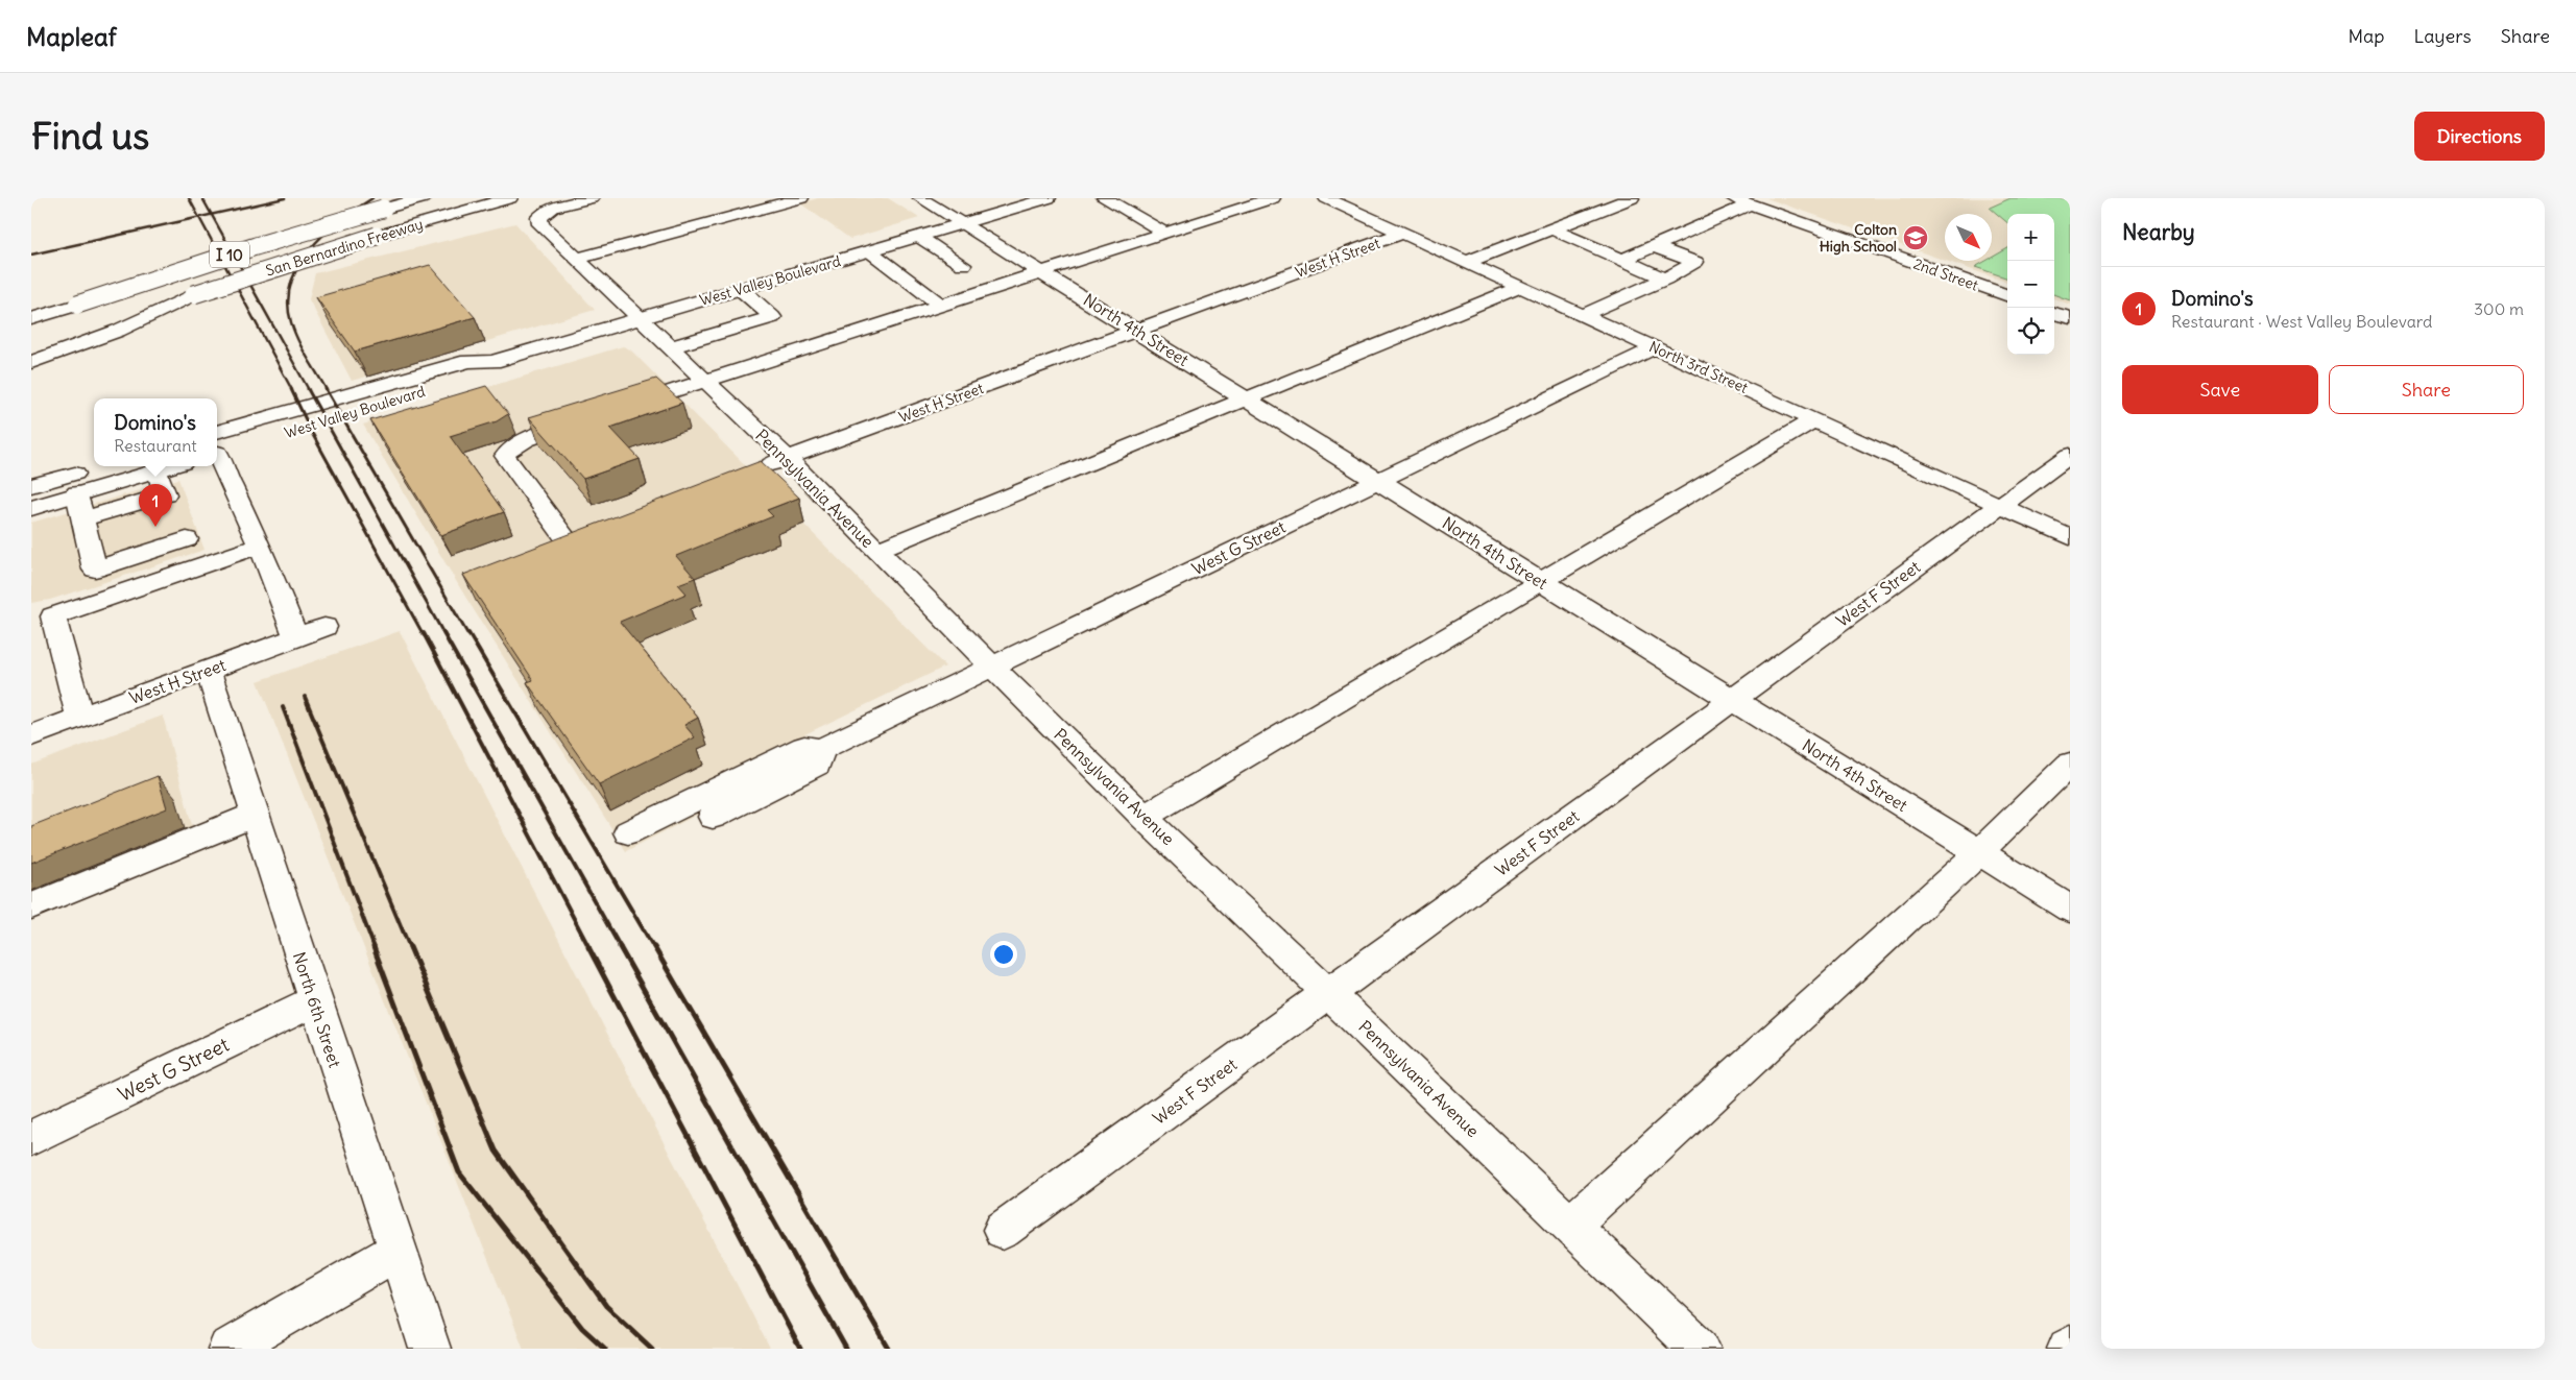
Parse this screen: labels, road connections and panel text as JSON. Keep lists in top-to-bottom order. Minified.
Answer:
{"streets":{"main road":["San Bernardino Freeway","I 10","West H Street","2nd Street","West Valley Boulevard","North 4th Street","North 3rd Street","Pennsylvania Avenue","West G Street","West F Street","North 6th Street"]},"crossings":[["West H Street","North 4th Street"],["West H Street","North 3rd Street"],["West H Street","Pennsylvania Avenue"],["West H Street","North 6th Street"],["West Valley Boulevard","North 4th Street"],["West Valley Boulevard","Pennsylvania Avenue"],["North 4th Street","West G Street"],["North 4th Street","West F Street"],["North 3rd Street","West G Street"],["North 3rd Street","West F Street"],["Pennsylvania Avenue","West G Street"],["Pennsylvania Avenue","West F Street"],["West G Street","North 6th Street"]],"places":{"school or university":["Colton High School"]},"north":"bottom right","page":{"header":"Mapleaf","nav":["Map","Layers","Share"],"buttons":["Directions",["Save","Share"]],"title":"Find us","heading":"Nearby","map_buttons":["+","−"],"list":[{"mark":"1","name":"Domino's","note":"Restaurant · West Valley Boulevard","value":"300 m"}],"popup":["Domino's","Restaurant"],"pins":"1"}}
